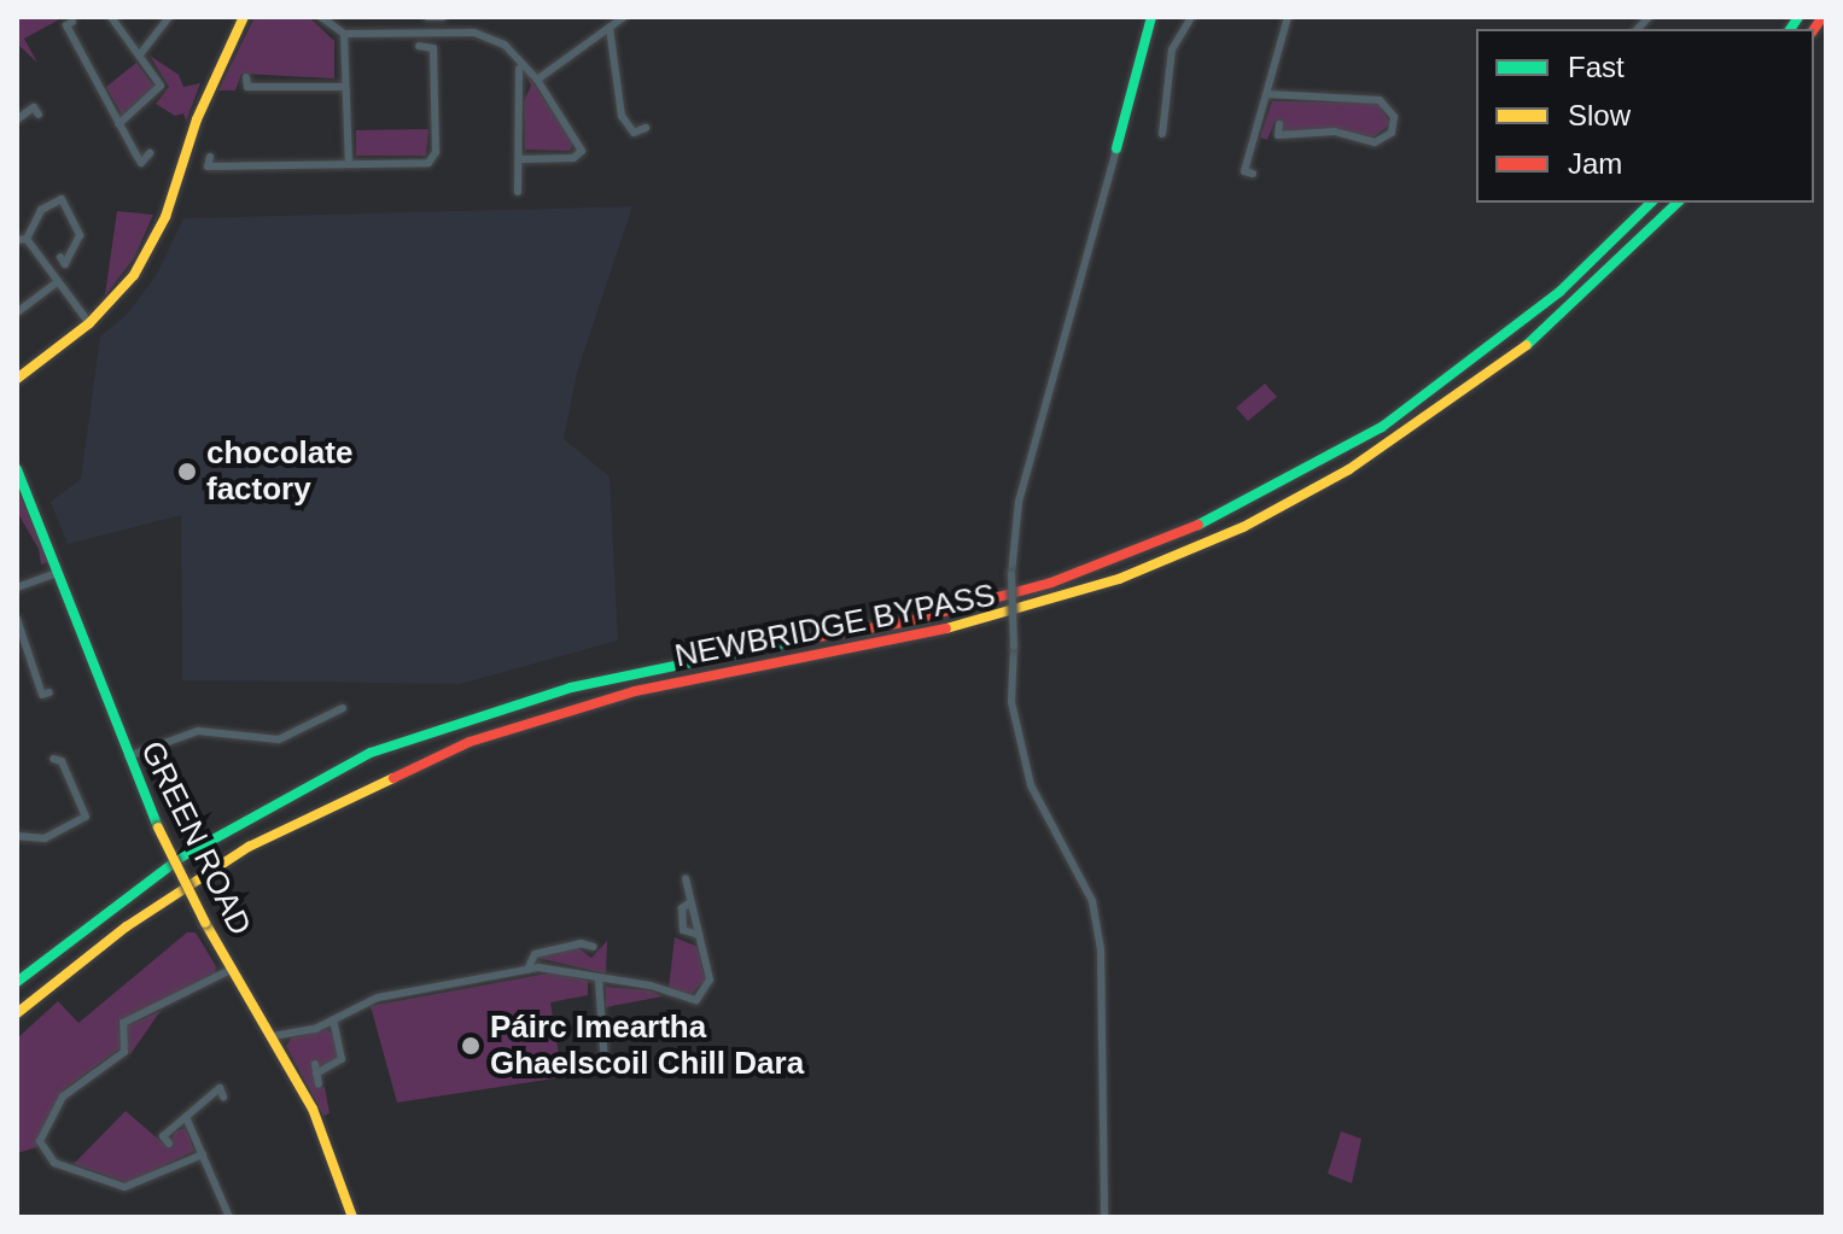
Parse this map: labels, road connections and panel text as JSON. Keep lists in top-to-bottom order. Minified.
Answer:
{"streets":{"main road":["NEWBRIDGE BYPASS","GREEN ROAD"]},"places":["chocolate factory","Páirc Imeartha Ghaelscoil Chill Dara"],"legend":["Fast","Slow","Jam"]}
